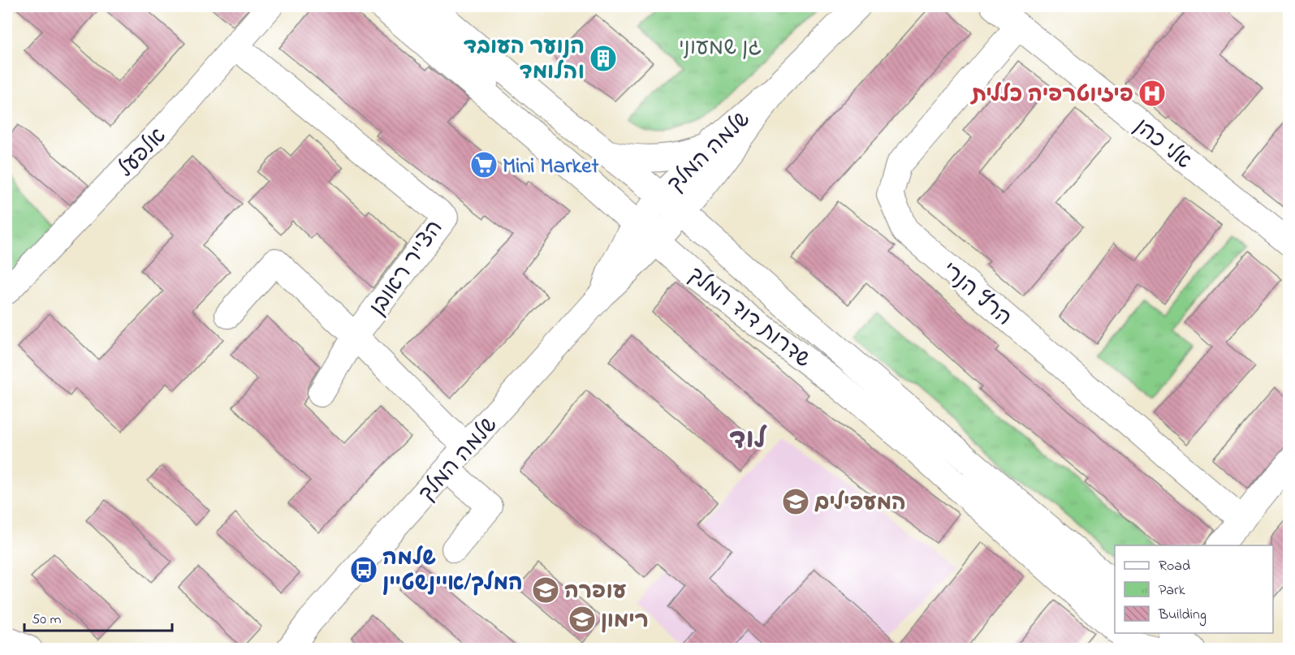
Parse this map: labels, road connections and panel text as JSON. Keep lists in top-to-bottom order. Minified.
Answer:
{"streets":{"main road":["שדרות דוד המלך"],"street":["אלי כהן","שלמה המלך","אלפעל","הצייר ראובן","הרץ הנרי"]},"crossings":[["אלי כהן","הרץ הנרי"],["שלמה המלך","הצייר ראובן"],["שלמה המלך","שדרות דוד המלך"],["אלפעל","הצייר ראובן"]],"districts":["לוד"],"parks":["גן שמעוני"],"places":{"building":["הנוער העובד והלומד"],"hospital":["פיזיוטרפיה כללית"],"supermarket":["Mini Market"],"school or university":["המעפילים","עופרה","רימון"],"bus stop":["שלמה המלך/איינשטיין"]},"legend":["Road","Park","Building"],"scale_bar":"50 m"}
